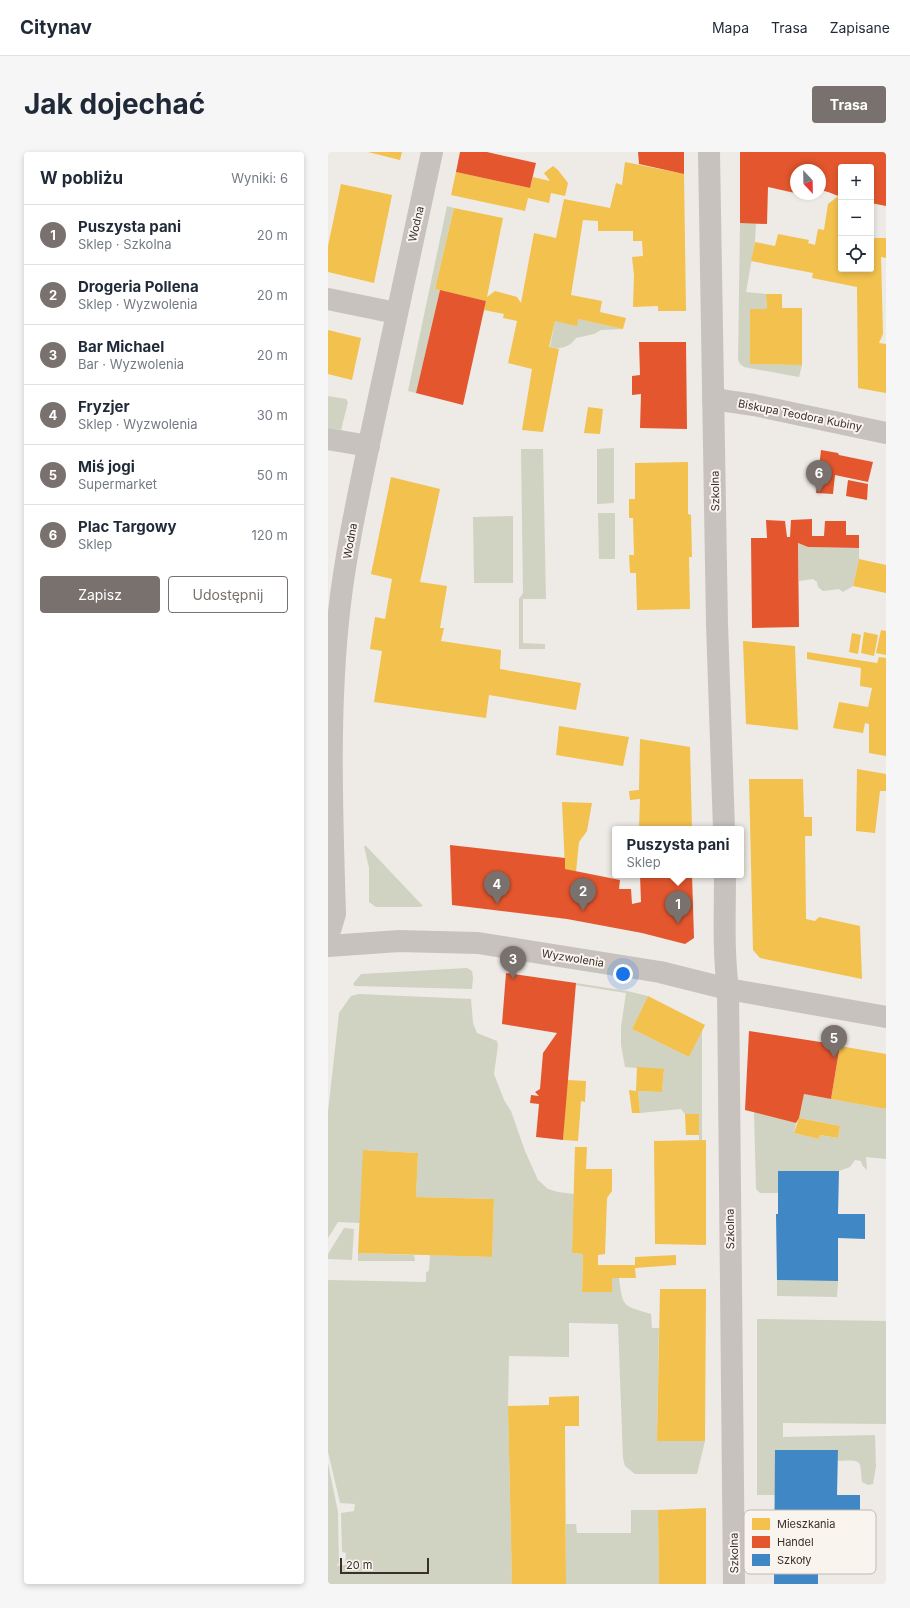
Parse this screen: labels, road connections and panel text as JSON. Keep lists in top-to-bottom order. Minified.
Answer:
{"streets":{"street":["Wodna","Biskupa Teodora Kubiny","Szkolna","Wyzwolenia"]},"crossings":[["Biskupa Teodora Kubiny","Szkolna"],["Szkolna","Wyzwolenia"]],"legend":["Mieszkania","Handel","Szkoły"],"scale_bar":"20 m","north":"bottom","page":{"header":"Citynav","nav":["Mapa","Trasa","Zapisane"],"buttons":["Trasa",["Zapisz","Udostępnij"]],"title":"Jak dojechać","heading":["W pobliżu","Wyniki: 6"],"map_buttons":["+","−"],"list":[{"mark":"1","name":"Puszysta pani","note":"Sklep · Szkolna","value":"20 m"},{"mark":"2","name":"Drogeria Pollena","note":"Sklep · Wyzwolenia","value":"20 m"},{"mark":"3","name":"Bar Michael","note":"Bar · Wyzwolenia","value":"20 m"},{"mark":"4","name":"Fryzjer","note":"Sklep · Wyzwolenia","value":"30 m"},{"mark":"5","name":"Miś jogi","note":"Supermarket","value":"50 m"},{"mark":"6","name":"Plac Targowy","note":"Sklep","value":"120 m"}],"pins":["6","4","2","1","3","5"],"popup":["Puszysta pani","Sklep"],"scale":"20 m"}}
